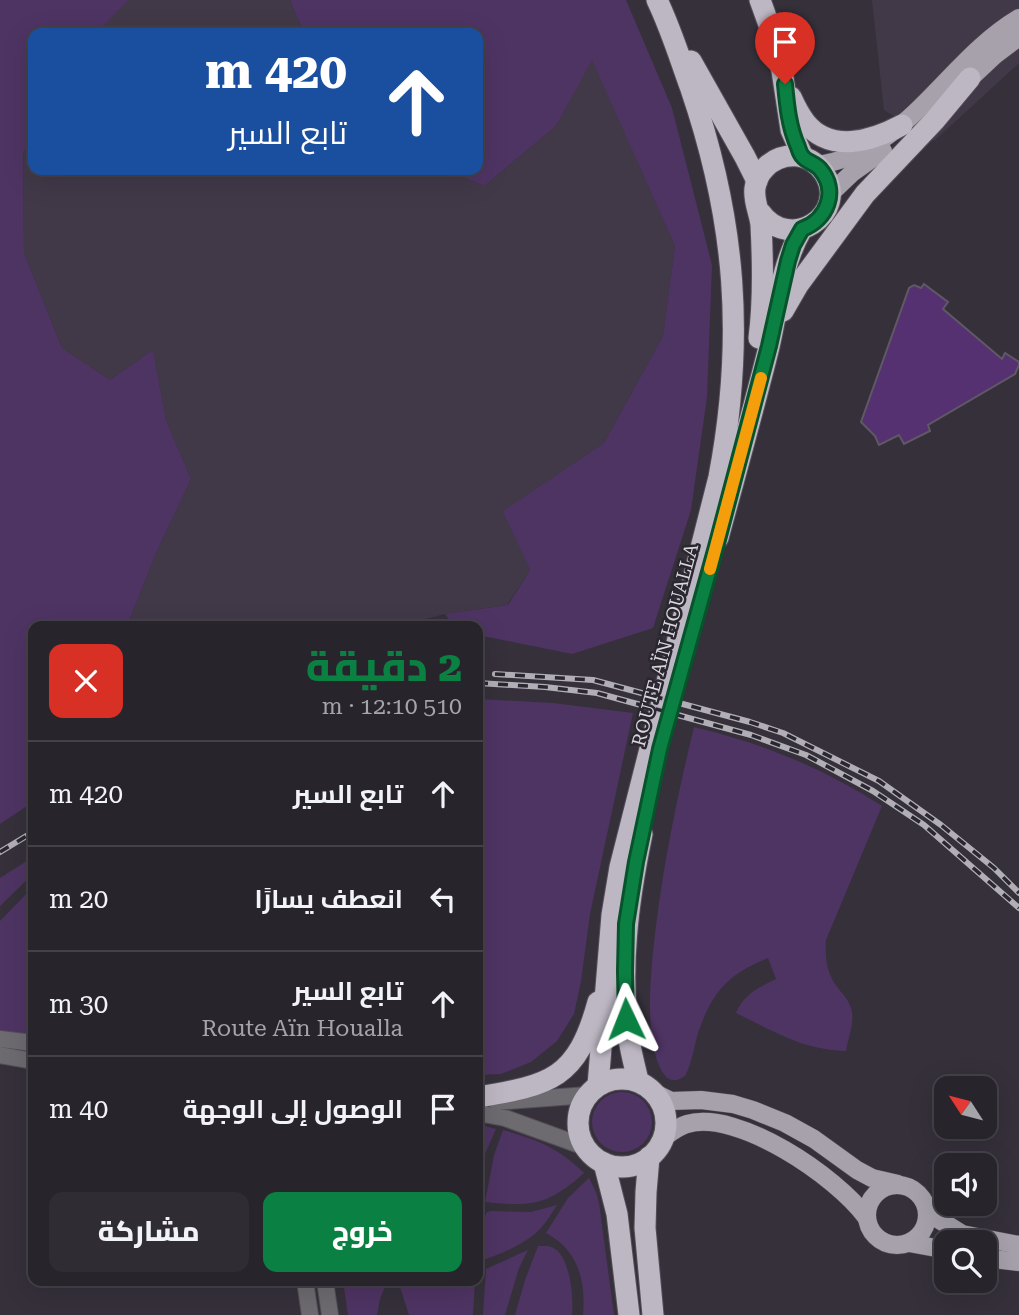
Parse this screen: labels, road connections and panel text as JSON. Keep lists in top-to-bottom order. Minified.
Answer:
{"streets":{"highway":["ROUTE AÏN HOUALLA"]},"north":"top left","page":{"turn":["420 m","تابع السير"],"heading":["2 دقيقة","510 m · 12:10"],"list":[{"name":"تابع السير","value":"420 m"},{"name":"انعطف يسارًا","value":"20 m"},{"name":"تابع السير","note":"Route Aïn Houalla","value":"30 m"},{"name":"الوصول إلى الوجهة","value":"40 m"}],"buttons":["خروج","مشاركة"]}}
